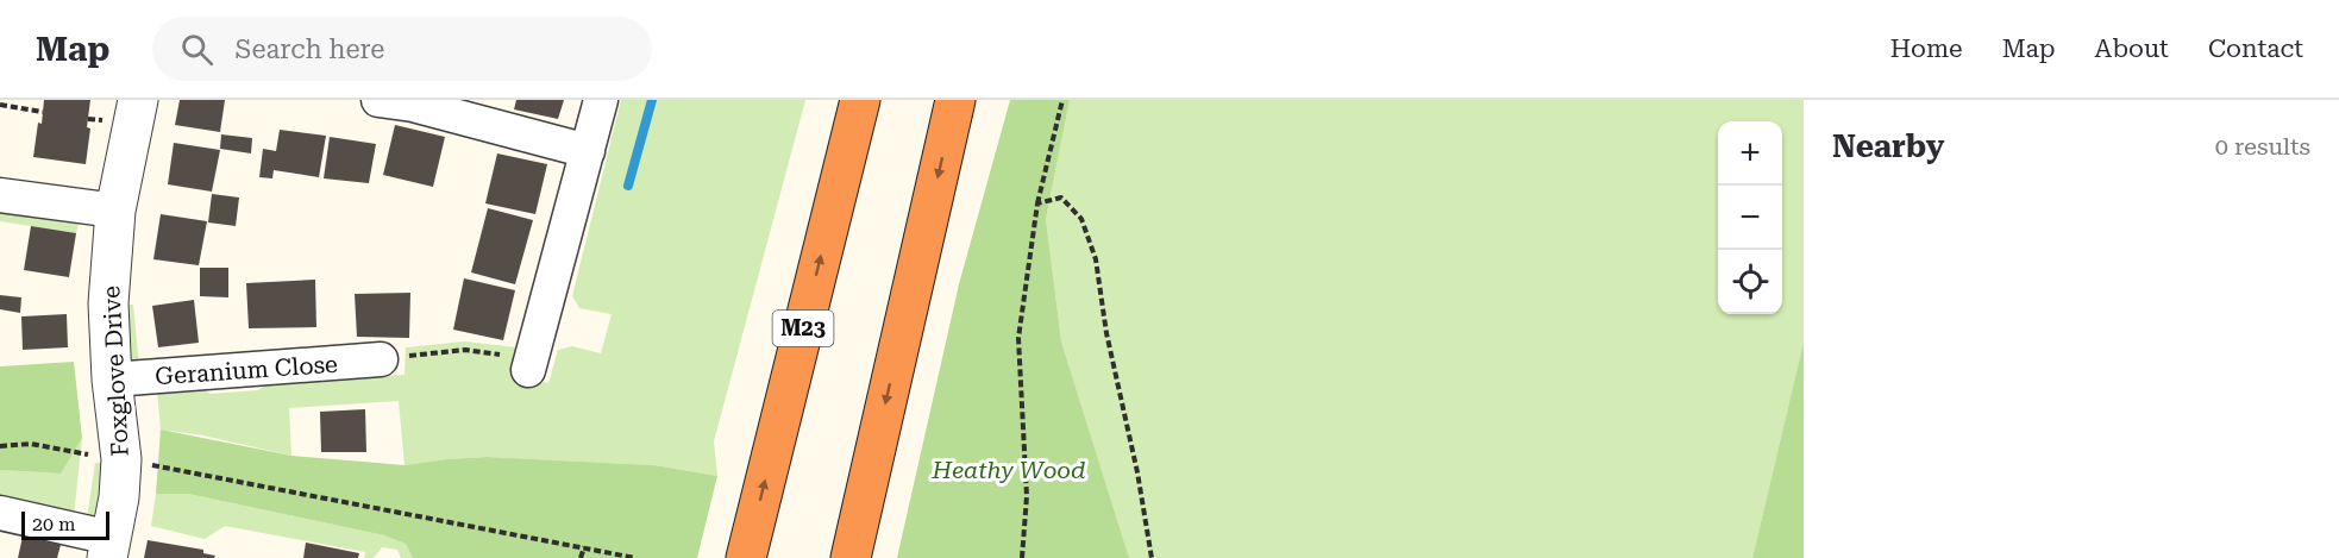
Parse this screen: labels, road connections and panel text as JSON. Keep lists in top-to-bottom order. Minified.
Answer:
{"streets":{"highway":["M23"],"street":["Geranium Close","Foxglove Drive"]},"crossings":[["Geranium Close","Foxglove Drive"]],"parks":["Heathy Wood"],"scale_bar":"20 m","page":{"header":"Map","search":"Search here","nav":["Home","Map","About","Contact"],"heading":["Nearby","0 results"],"map_buttons":["+","−"],"scale":"20 m"}}
